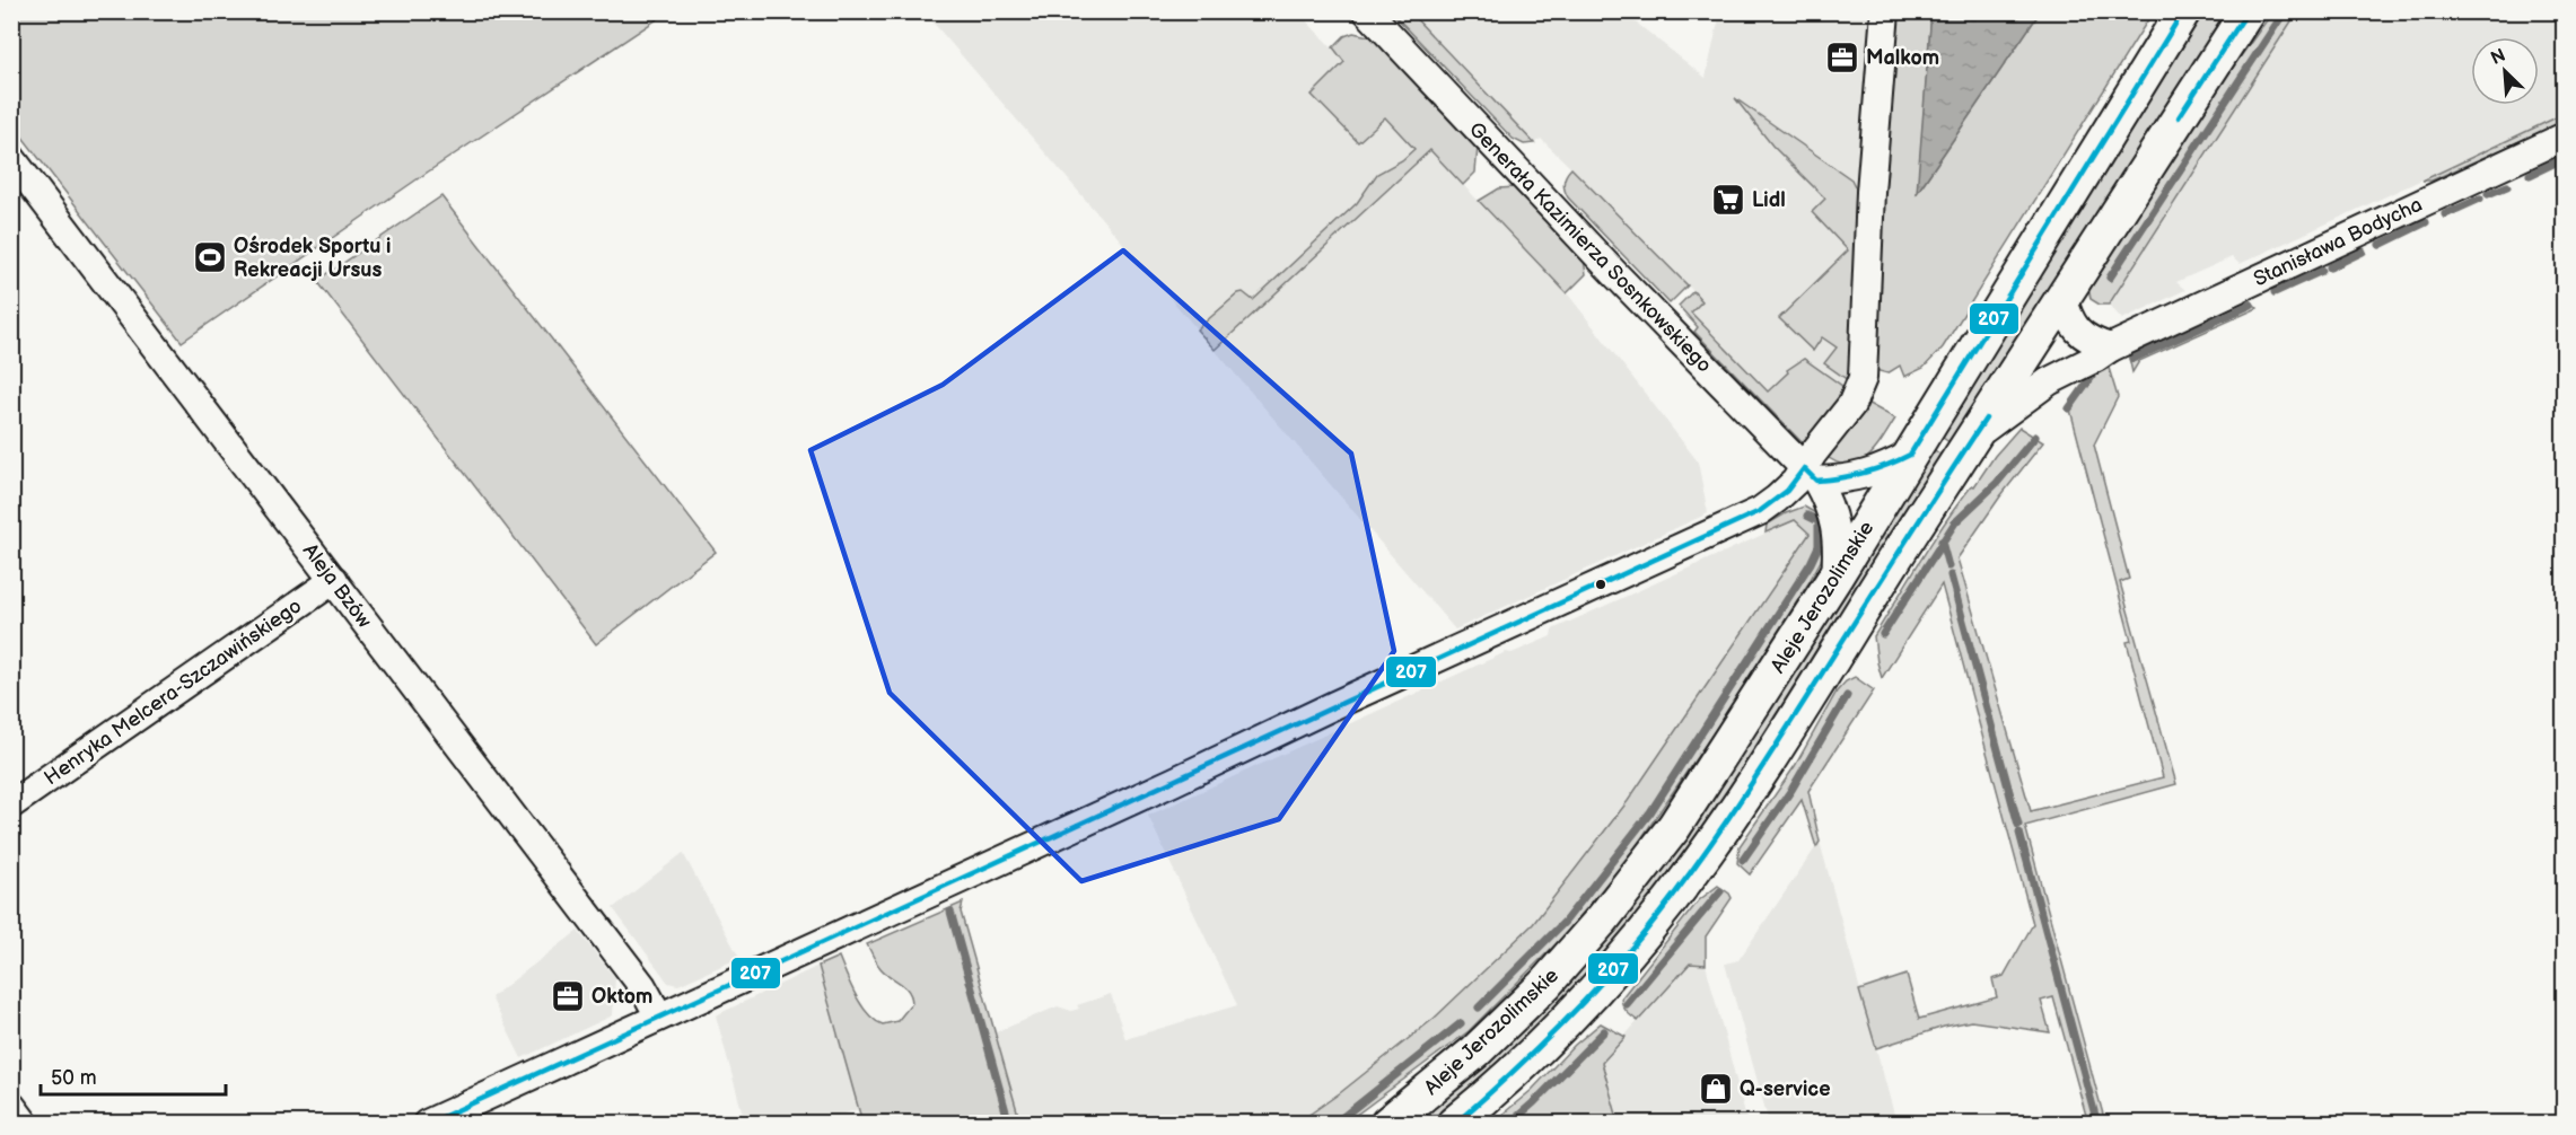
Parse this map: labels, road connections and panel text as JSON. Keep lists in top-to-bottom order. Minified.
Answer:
{"streets":{"main road":["Aleje Jerozolimskie"],"street":["Stanisława Bodycha","Generała Kazimierza Sosnkowskiego","Aleja Bzów","Henryka Melcera-Szczawińskiego"]},"crossings":[["Stanisława Bodycha","Aleje Jerozolimskie"],["Generała Kazimierza Sosnkowskiego","Aleje Jerozolimskie"],["Aleja Bzów","Henryka Melcera-Szczawińskiego"]],"places":{"office":["Malkom","Oktom"],"supermarket":["Lidl"],"sports":["Ośrodek Sportu i Rekreacji Ursus"],"shop":["Q-service"]},"lines":["transit line 207"],"scale_bar":"50 m","north":"top left"}
